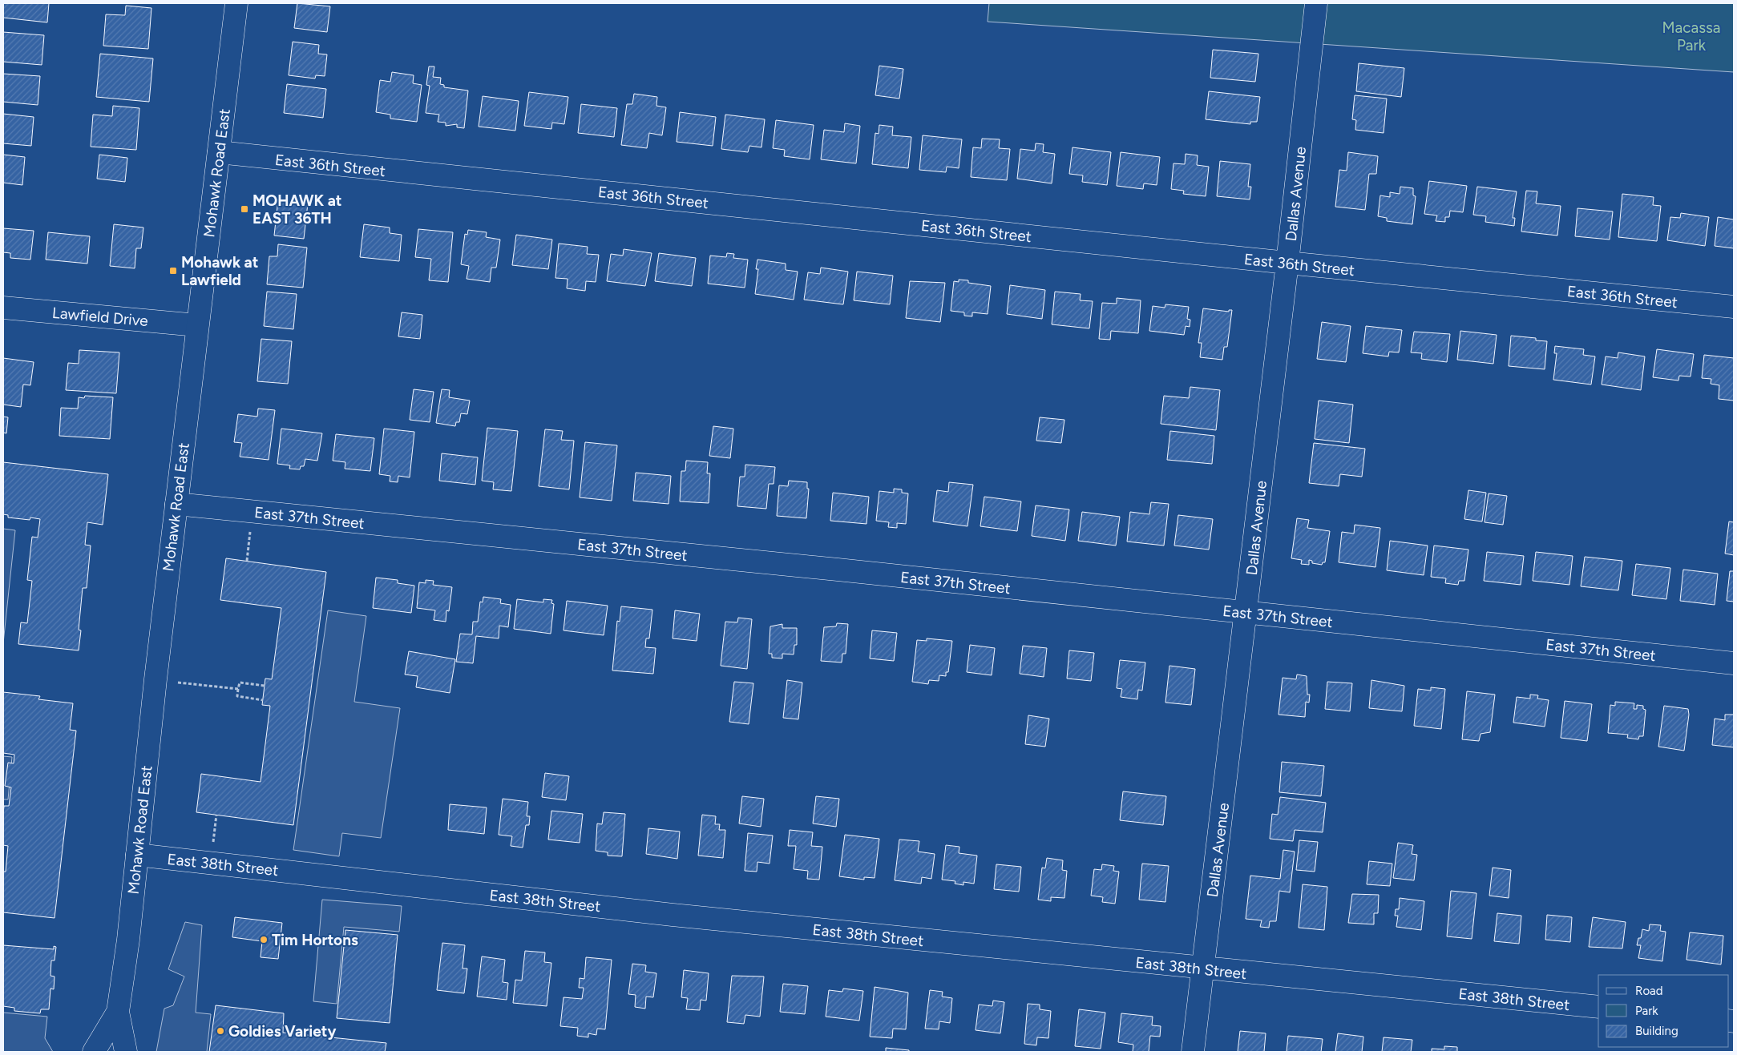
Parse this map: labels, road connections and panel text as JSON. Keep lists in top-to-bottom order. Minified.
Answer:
{"streets":{"street":["East 36th Street","Mohawk Road East","Dallas Avenue","Lawfield Drive","East 37th Street","East 38th Street"]},"crossings":[["East 36th Street","Mohawk Road East"],["East 36th Street","Dallas Avenue"],["Mohawk Road East","Lawfield Drive"],["Mohawk Road East","East 37th Street"],["Mohawk Road East","East 38th Street"],["Dallas Avenue","East 37th Street"],["Dallas Avenue","East 38th Street"]],"parks":["Macassa Park"],"places":{"transit":["MOHAWK at EAST 36TH","Mohawk at Lawfield"],"other":["Tim Hortons","Goldies Variety"]},"legend":["Road","Park","Building"]}
